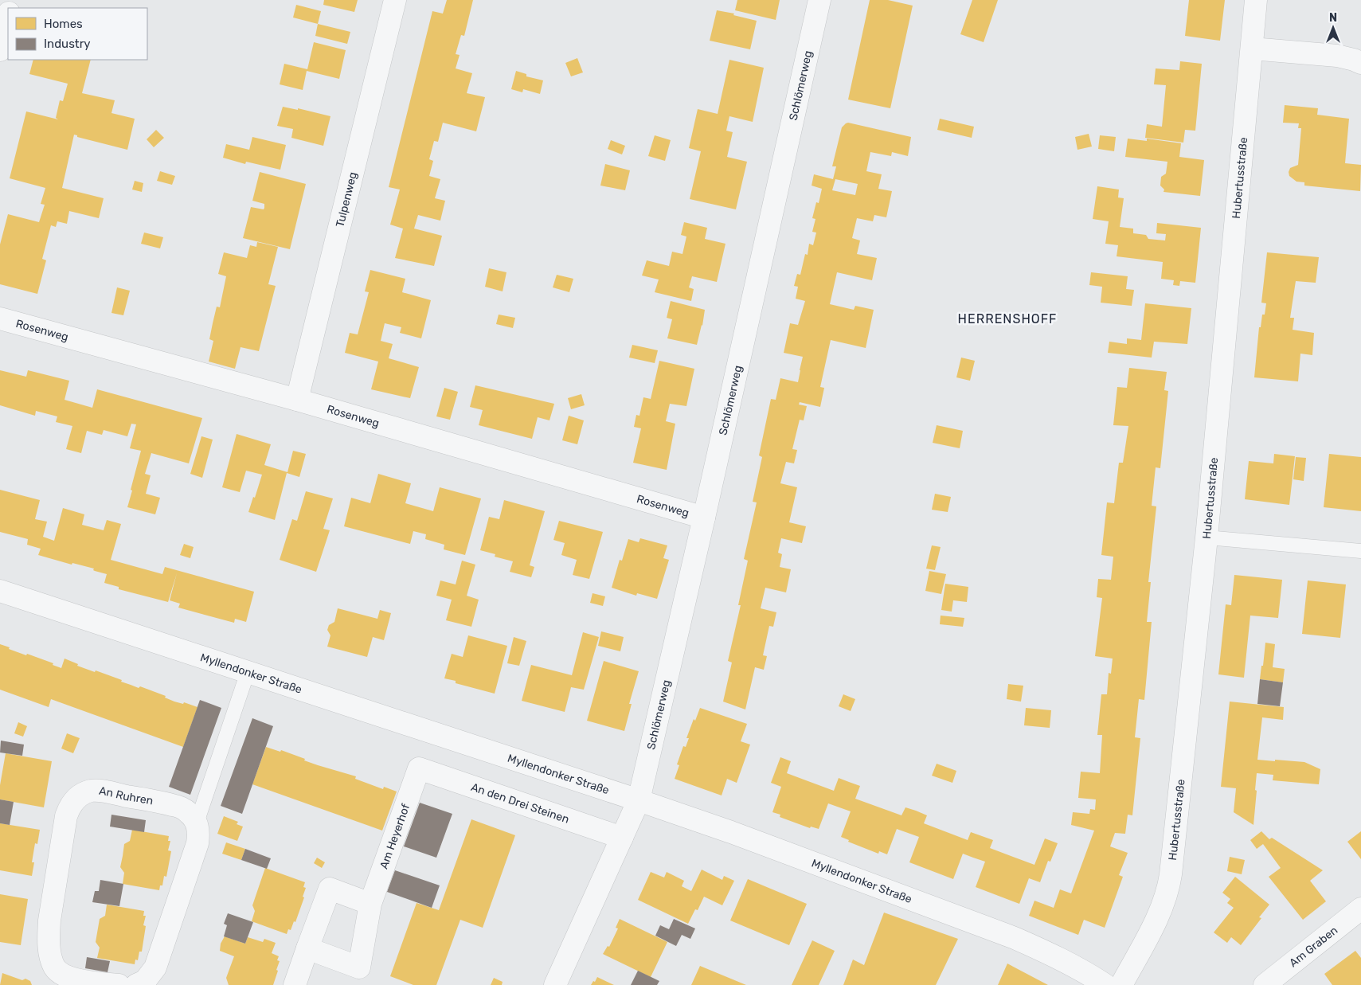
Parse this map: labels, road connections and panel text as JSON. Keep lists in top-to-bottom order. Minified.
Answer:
{"streets":{"street":["Schlömerweg","Hubertusstraße","Tulpenweg","Rosenweg","Myllendonker Straße","An Ruhren","An den Drei Steinen","Am Heyerhof","Am Graben"]},"crossings":[["Schlömerweg","Rosenweg"],["Schlömerweg","Myllendonker Straße"],["Tulpenweg","Rosenweg"],["An den Drei Steinen","Am Heyerhof"]],"districts":["HERRENSHOFF"],"legend":["Homes","Industry"],"north":"top"}
